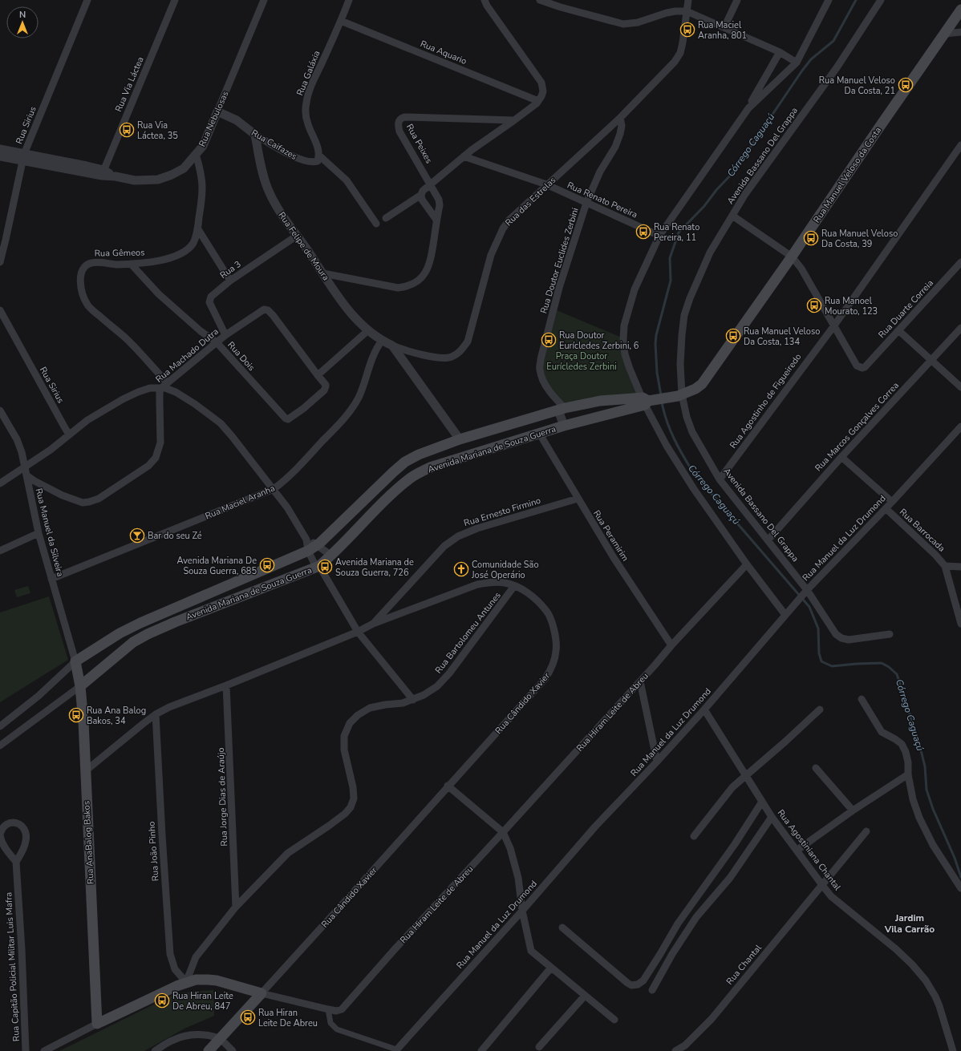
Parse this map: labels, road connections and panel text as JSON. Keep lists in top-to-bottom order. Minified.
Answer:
{"streets":{"main road":["Rua Manuel Veloso da Costa","Avenida Mariana de Souza Guerra","Rua Cândido Xavier","Rua Hiram Leite de Abreu","Rua AnaBalog Bakos"],"street":["Rua Aquario","Rua Galáxia","Rua Via Láctea","Rua Nebulosas","Rua Sirius","Rua Peixes","Rua Caifazes","Avenida Bassano Del Grappa","Rua Renato Pereira","Rua das Estrelas","Rua Felipe de Moura","Rua Gêmeos","Rua Doutor Euclides Zerbini","Rua 3","Rua Duarte Correia","Rua Machado Dutra","Rua Dois","Rua Agostinho de Figueiredo","Rua Marcos Gonçalves Correa","Rua Maciel Aranha","Rua Ernesto Firmino","Rua Barrocada","Rua Manuel da Silveira","Rua Peramirim","Rua Manuel da Luz Drumond","Rua Bartolomeu Antunes","Rua Jorge Dias de Araújo","Rua Agostiniana Chantal","Rua João Pinho","Rua Chantal","Rua Capitão Policial Militar Luis Mafra"]},"crossings":[["Rua Aquario","Rua Galáxia"],["Rua Galáxia","Rua Caifazes"],["Rua Via Láctea","Rua Nebulosas"],["Rua Nebulosas","Rua Sirius"],["Rua Nebulosas","Rua Caifazes"],["Rua Nebulosas","Rua Gêmeos"],["Rua Peixes","Rua Felipe de Moura"],["Rua Caifazes","Rua Felipe de Moura"],["Avenida Bassano Del Grappa","Rua Manuel Veloso da Costa"],["Avenida Bassano Del Grappa","Rua Agostinho de Figueiredo"],["Avenida Bassano Del Grappa","Rua Marcos Gonçalves Correa"],["Avenida Bassano Del Grappa","Rua Manuel da Luz Drumond"],["Rua Manuel Veloso da Costa","Avenida Mariana de Souza Guerra"],["Rua Renato Pereira","Rua das Estrelas"],["Rua Renato Pereira","Rua Doutor Euclides Zerbini"],["Rua das Estrelas","Rua Felipe de Moura"],["Rua das Estrelas","Rua Doutor Euclides Zerbini"],["Rua das Estrelas","Rua Maciel Aranha"],["Rua Felipe de Moura","Rua 3"],["Rua Felipe de Moura","Rua Maciel Aranha"],["Rua Gêmeos","Rua Machado Dutra"],["Rua Gêmeos","Rua Dois"],["Rua Doutor Euclides Zerbini","Avenida Mariana de Souza Guerra"],["Rua 3","Rua Machado Dutra"],["Rua Duarte Correia","Rua Agostinho de Figueiredo"],["Rua Machado Dutra","Rua Dois"],["Rua Machado Dutra","Rua Manuel da Silveira"],["Avenida Mariana de Souza Guerra","Rua Manuel da Silveira"],["Avenida Mariana de Souza Guerra","Rua Peramirim"],["Avenida Mariana de Souza Guerra","Rua AnaBalog Bakos"],["Rua Maciel Aranha","Rua Manuel da Silveira"],["Rua Ernesto Firmino","Rua Peramirim"],["Rua Ernesto Firmino","Rua Cândido Xavier"],["Rua Barrocada","Rua Manuel da Luz Drumond"],["Rua Manuel da Silveira","Rua AnaBalog Bakos"],["Rua Peramirim","Rua Hiram Leite de Abreu"],["Rua Manuel da Luz Drumond","Rua Agostiniana Chantal"],["Rua Bartolomeu Antunes","Rua Cândido Xavier"],["Rua Bartolomeu Antunes","Rua Hiram Leite de Abreu"],["Rua Bartolomeu Antunes","Rua Jorge Dias de Araújo"],["Rua Bartolomeu Antunes","Rua João Pinho"],["Rua Cândido Xavier","Rua Hiram Leite de Abreu"],["Rua Cândido Xavier","Rua Jorge Dias de Araújo"],["Rua Cândido Xavier","Rua AnaBalog Bakos"],["Rua Cândido Xavier","Rua João Pinho"],["Rua Hiram Leite de Abreu","Rua AnaBalog Bakos"],["Rua Hiram Leite de Abreu","Rua João Pinho"],["Rua Agostiniana Chantal","Rua Chantal"]],"districts":["Jardim Vila Carrão"],"water":["Córrego Caguaçú"],"parks":["Praça Doutor Eurícledes Zerbini"],"places":{"bus stop":["Rua Maciel Aranha, 801","Rua Manuel Veloso Da Costa, 21","Rua Via Láctea, 35","Rua Renato Pereira, 11","Rua Manuel Veloso Da Costa, 39","Rua Manoel Mourato, 123","Rua Manuel Veloso Da Costa, 134","Rua Doutor Eurícledes Zerbini, 6","Avenida Mariana De Souza Guerra, 685","Avenida Mariana de Souza Guerra, 726","Rua Ana Balog Bakos, 34","Rua Hiran Leite De Abreu, 847","Rua Hiran Leite De Abreu"],"bar":["Bar do seu Zé"],"church":["Comunidade São José Operário"]},"north":"top"}
